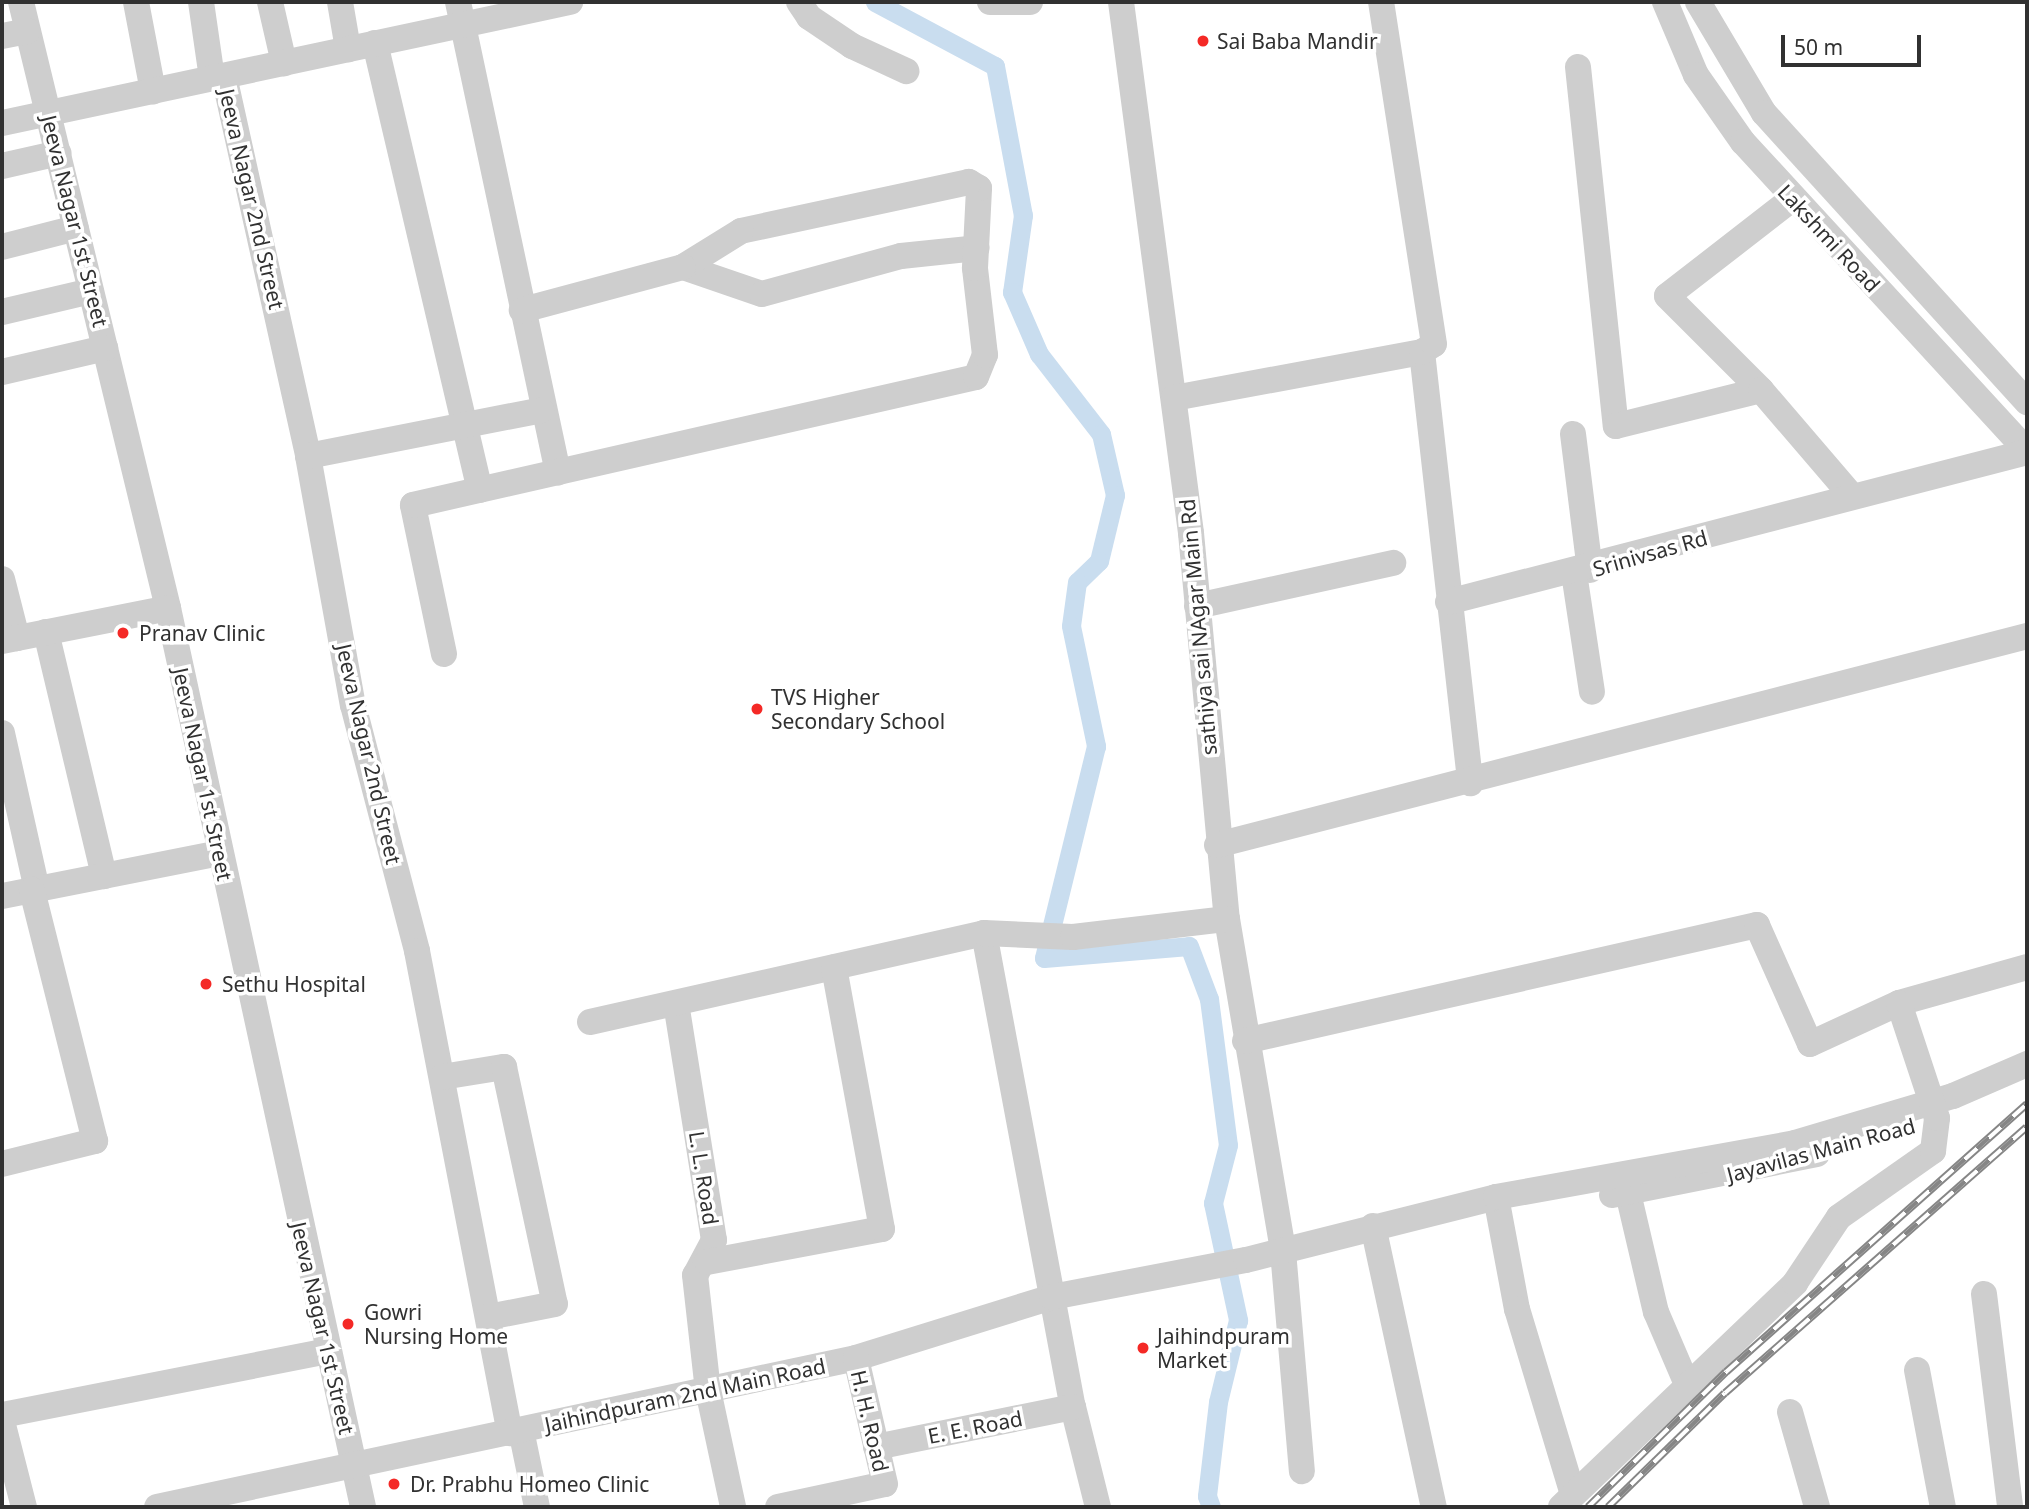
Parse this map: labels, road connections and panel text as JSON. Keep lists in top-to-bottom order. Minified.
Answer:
{"streets":{"street":["Jeeva Nagar 2nd Street","Jeeva Nagar 1st Street","Lakshmi Road","Srinivsas Rd","sathiya sai NAgar Main Rd","Jayavilas Main Road","L. L. Road","Jaihindpuram 2nd Main Road","H. H. Road","E. E. Road"]},"crossings":[["Jeeva Nagar 2nd Street","Jaihindpuram 2nd Main Road"],["Jeeva Nagar 1st Street","Jaihindpuram 2nd Main Road"],["Lakshmi Road","Srinivsas Rd"],["sathiya sai NAgar Main Rd","Jayavilas Main Road"],["Jayavilas Main Road","Jaihindpuram 2nd Main Road"],["L. L. Road","Jaihindpuram 2nd Main Road"],["Jaihindpuram 2nd Main Road","H. H. Road"],["H. H. Road","E. E. Road"]],"places":["Sai Baba Mandir","Pranav Clinic","TVS Higher Secondary School","Sethu Hospital","Gowri Nursing Home","Jaihindpuram Market","Dr. Prabhu Homeo Clinic"],"scale_bar":"50 m"}
